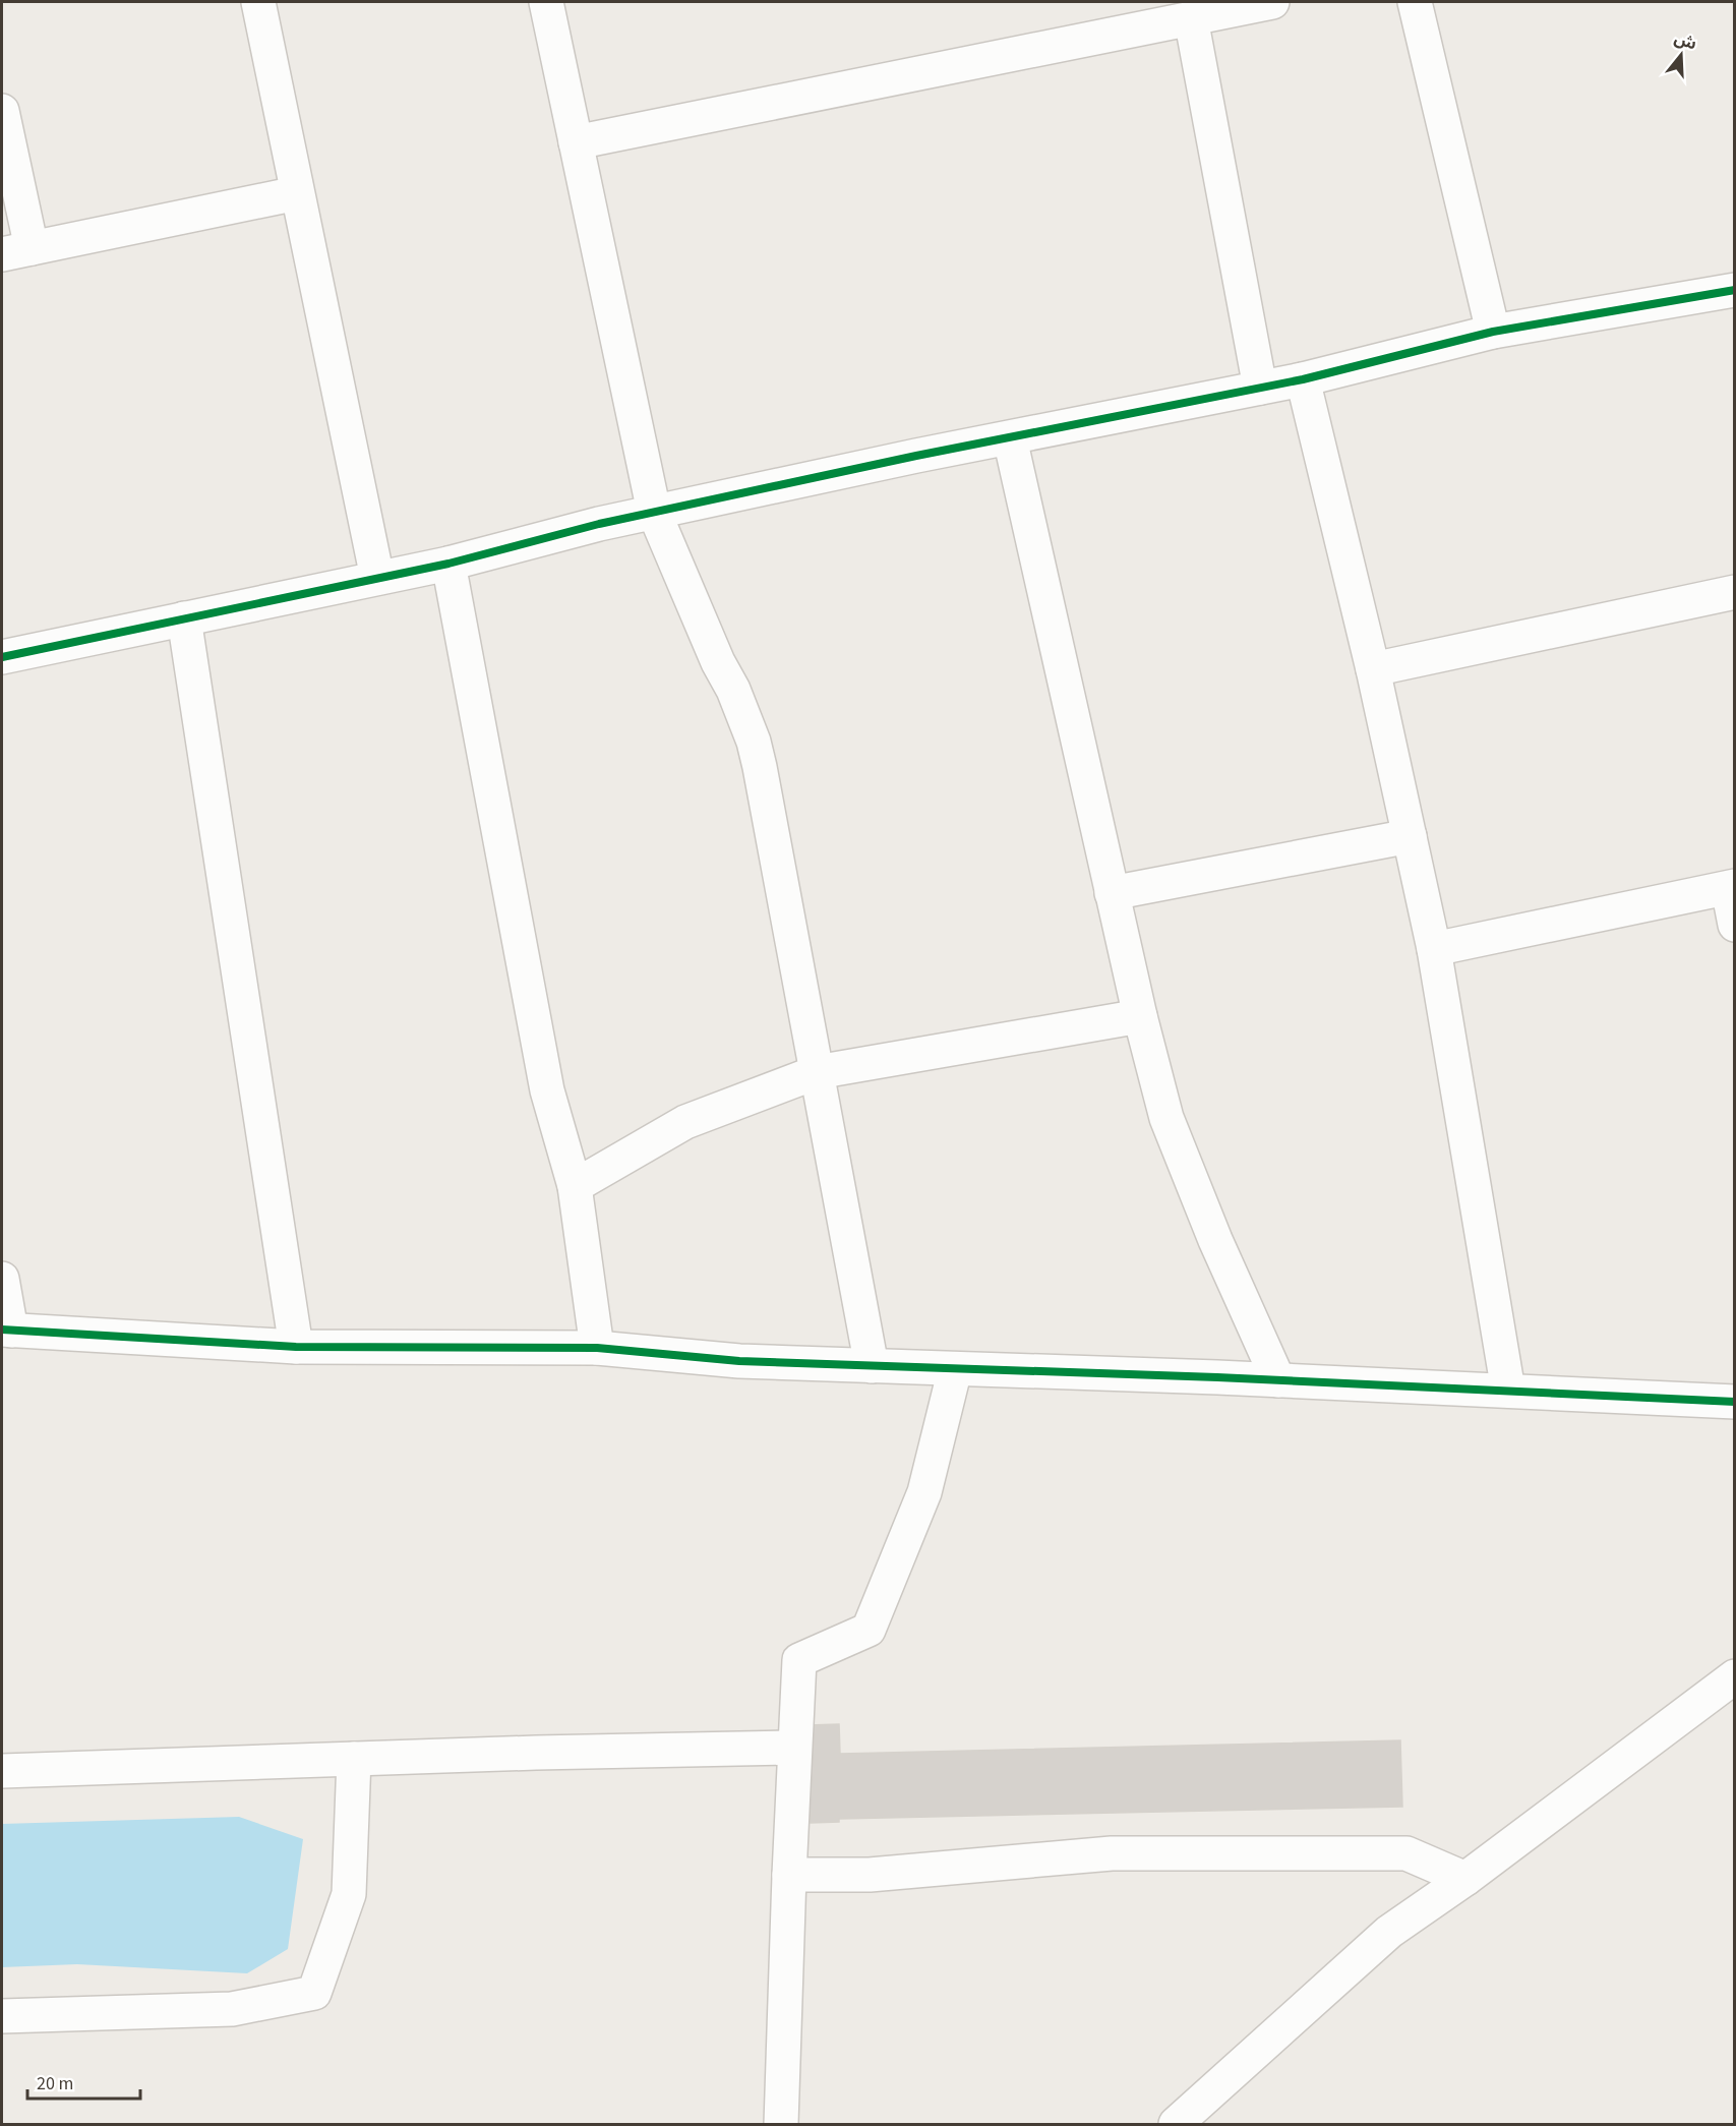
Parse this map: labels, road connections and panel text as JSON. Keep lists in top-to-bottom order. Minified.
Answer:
{"scale_bar":"20 m","north":"top"}
